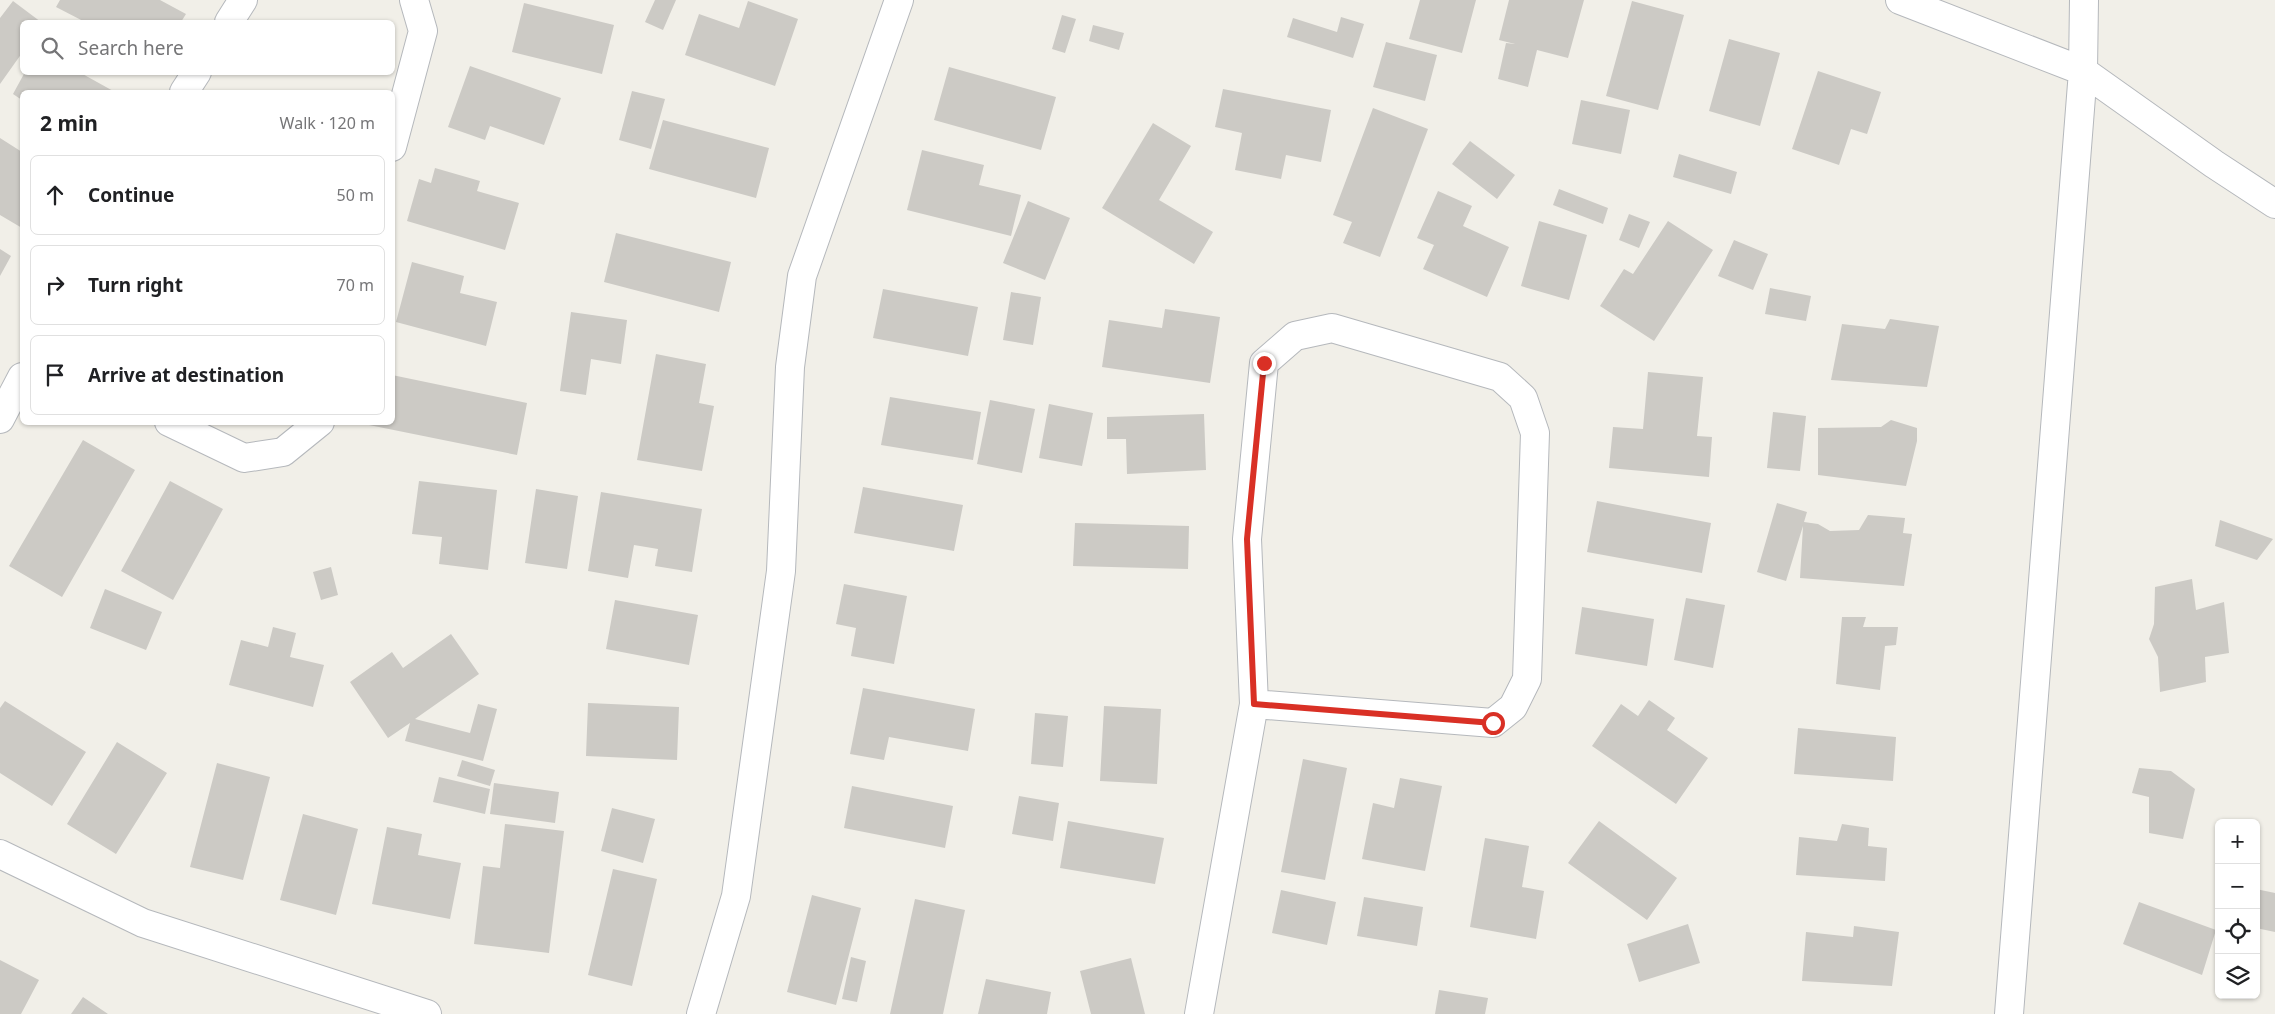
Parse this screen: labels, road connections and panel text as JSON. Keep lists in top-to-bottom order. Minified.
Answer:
{"page":{"search":"Search here","heading":["2 min","Walk · 120 m"],"list":[["Continue","50 m"],["Turn right","70 m"],"Arrive at destination"],"map_buttons":["+","−"]}}
